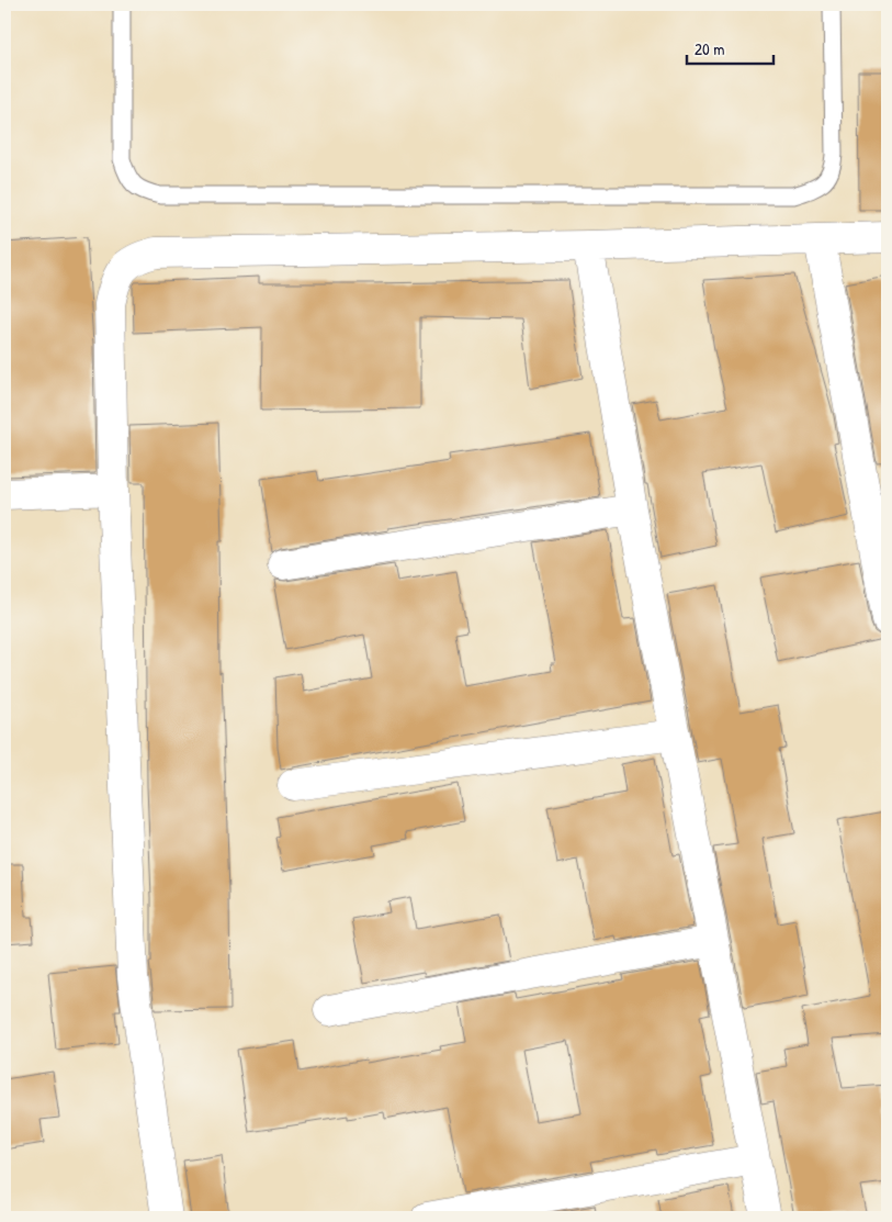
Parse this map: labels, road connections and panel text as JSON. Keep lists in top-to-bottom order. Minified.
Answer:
{"scale_bar":"20 m"}
